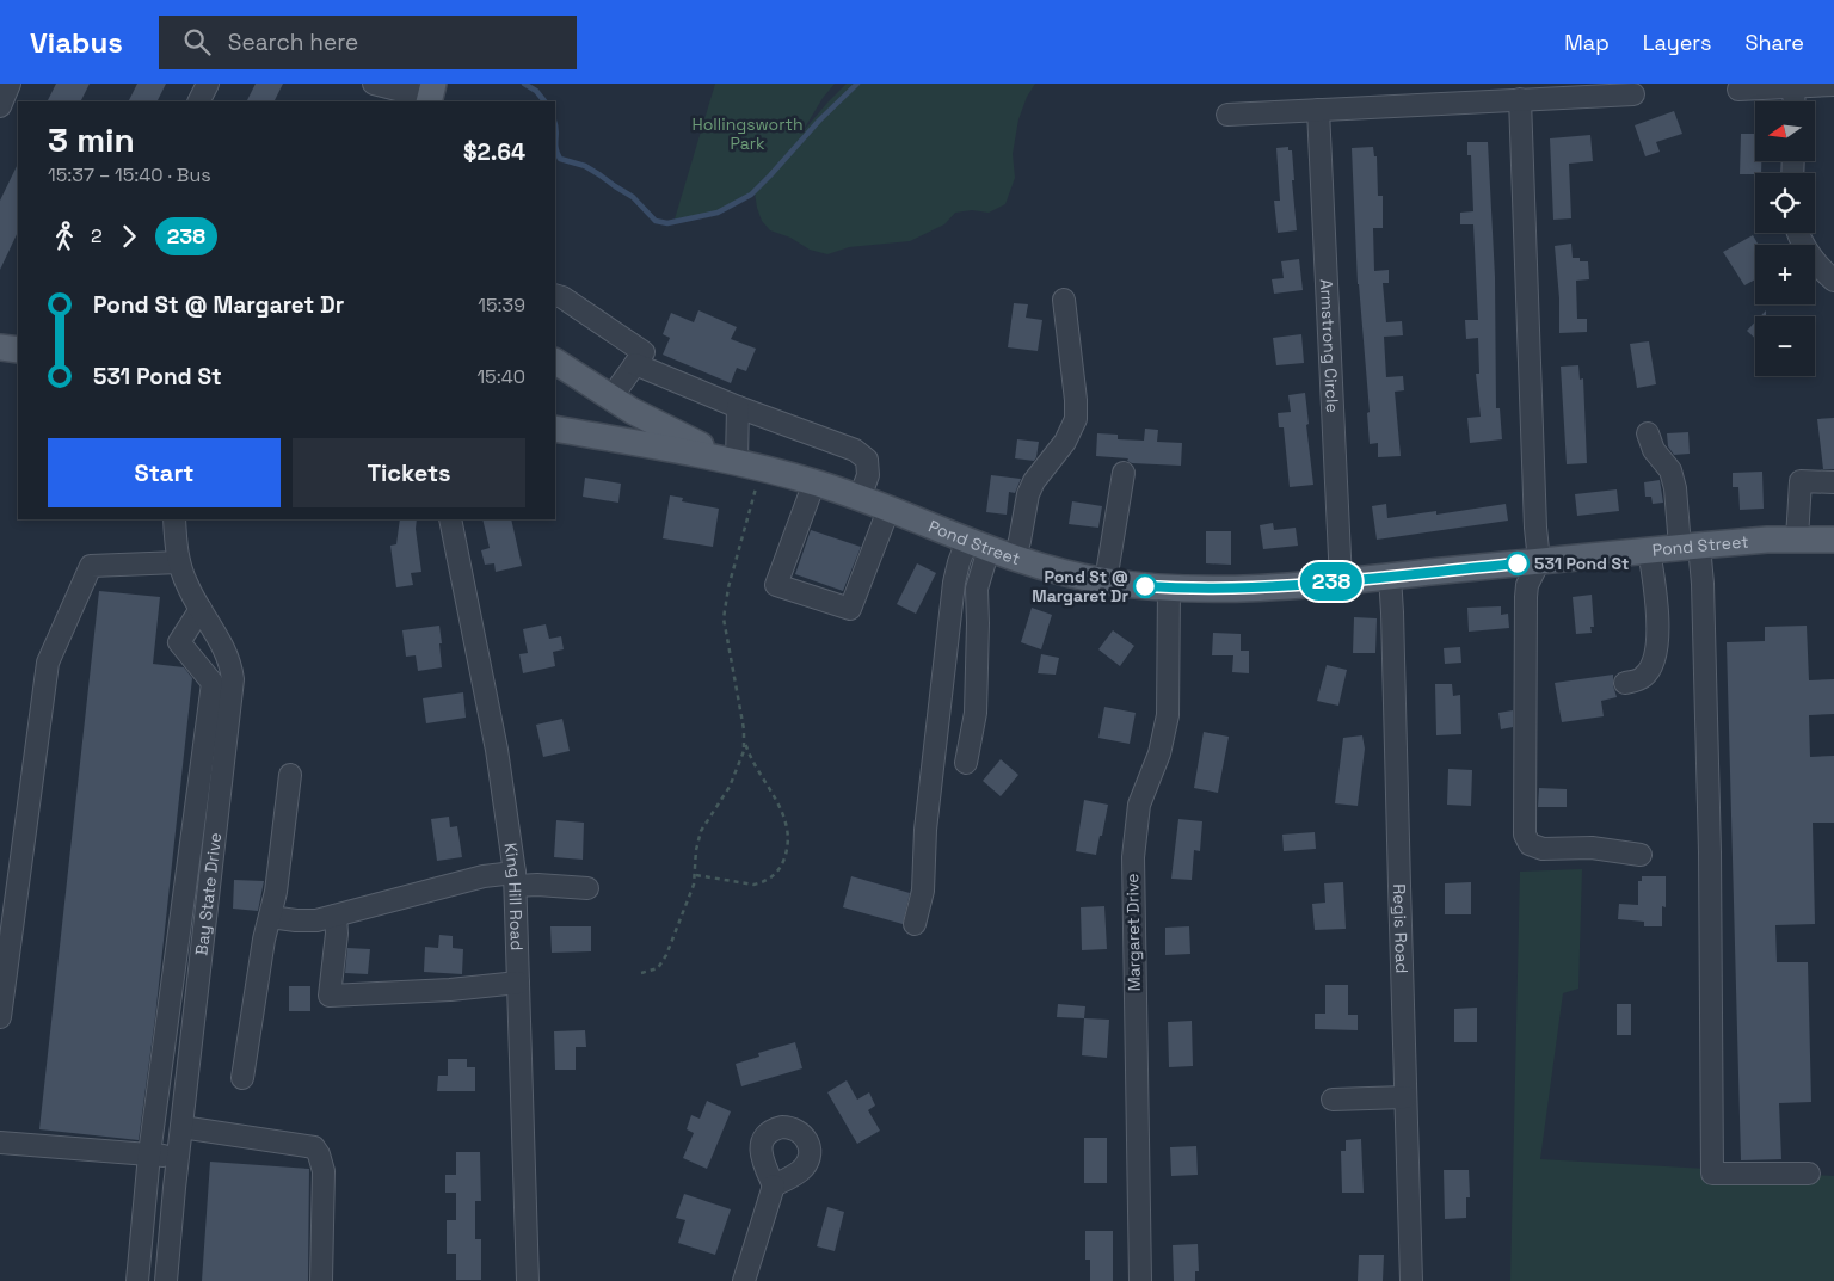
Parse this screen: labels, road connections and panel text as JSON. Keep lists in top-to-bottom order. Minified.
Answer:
{"streets":{"main road":["Pond Street"],"street":["Armstrong Circle","Bay State Drive","King Hill Road","Regis Road","Margaret Drive"]},"crossings":[["Armstrong Circle","Pond Street"],["Pond Street","Regis Road"],["Pond Street","Margaret Drive"]],"parks":["Hollingsworth Park"],"places":["531 Pond St","Pond St @ Margaret Dr"],"lines":["bus line 238"],"north":"left","page":{"header":"Viabus","search":"Search here","nav":["Map","Layers","Share"],"on_map":"238","map_buttons":["+","−"],"heading":["3 min","15:37 – 15:40 · Bus","$2.64"],"legs":["2","238"],"list":[{"name":"Pond St @ Margaret Dr","value":"15:39"},{"name":"531 Pond St","value":"15:40"}],"buttons":["Start","Tickets"]}}
